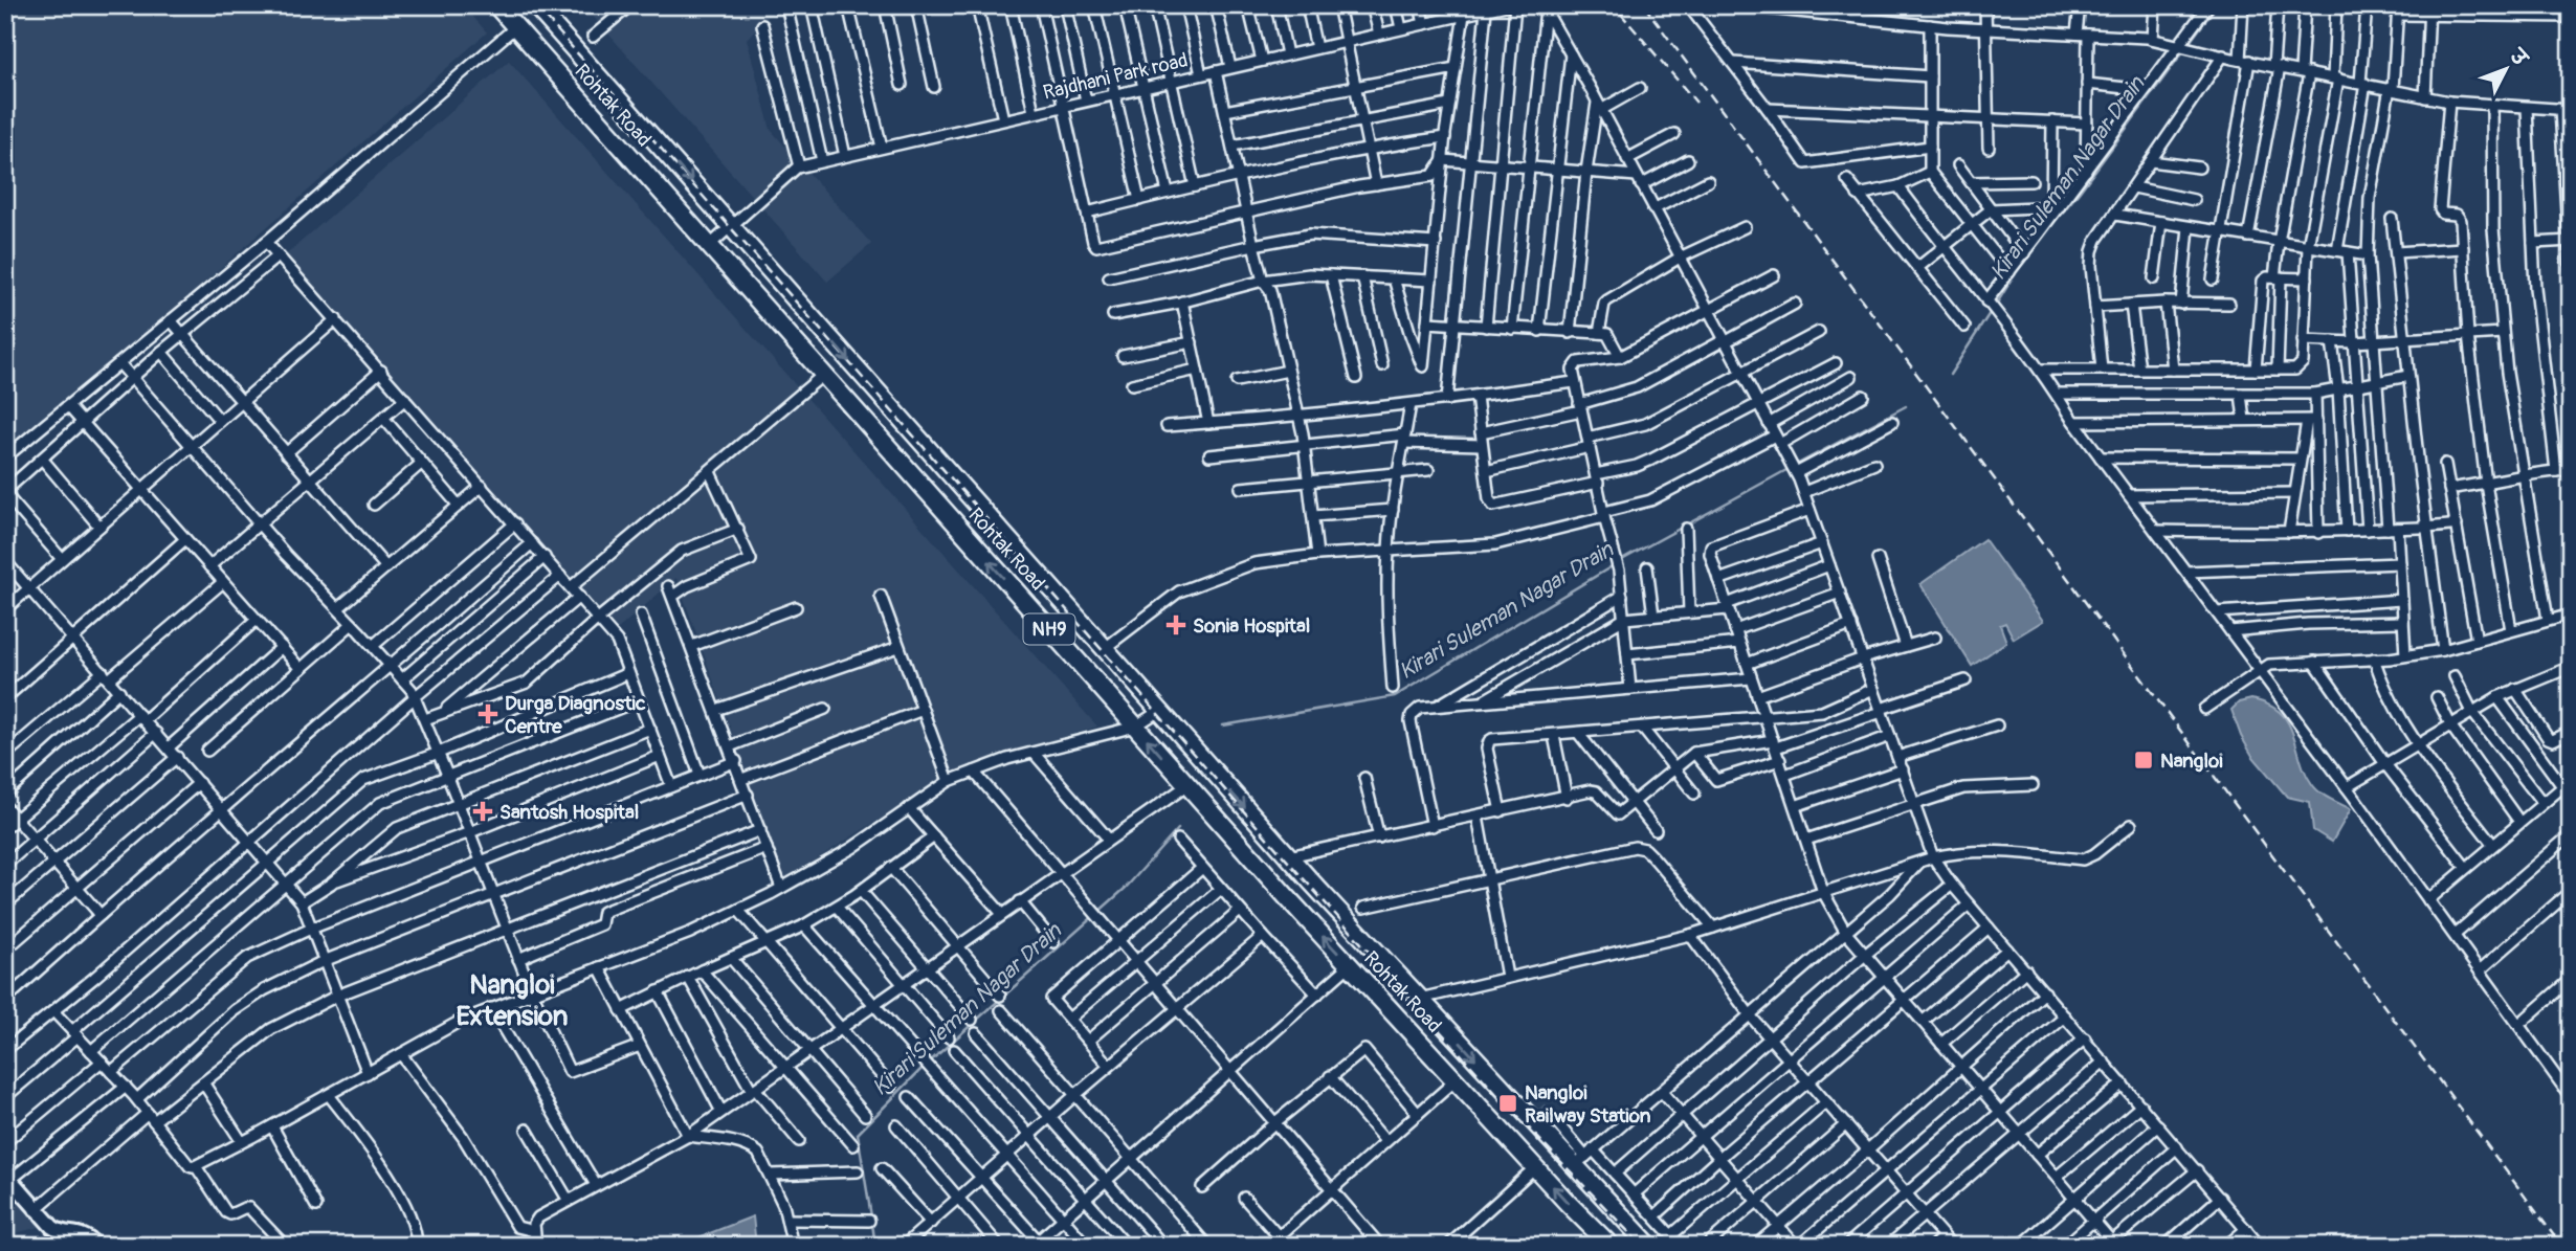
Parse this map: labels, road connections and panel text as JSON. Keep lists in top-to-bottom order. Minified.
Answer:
{"streets":{"highway":["Rohtak Road","NH9"],"street":["Rajdhani Park road"]},"crossings":[["Rajdhani Park road","Rohtak Road"]],"districts":["Nangloi Extension"],"water":["Kirari Suleman Nagar Drain"],"places":{"health":["Sonia Hospital","Durga Diagnostic Centre","Santosh Hospital"],"transit":["Nangloi","Nangloi Railway Station"]},"north":"top right"}
